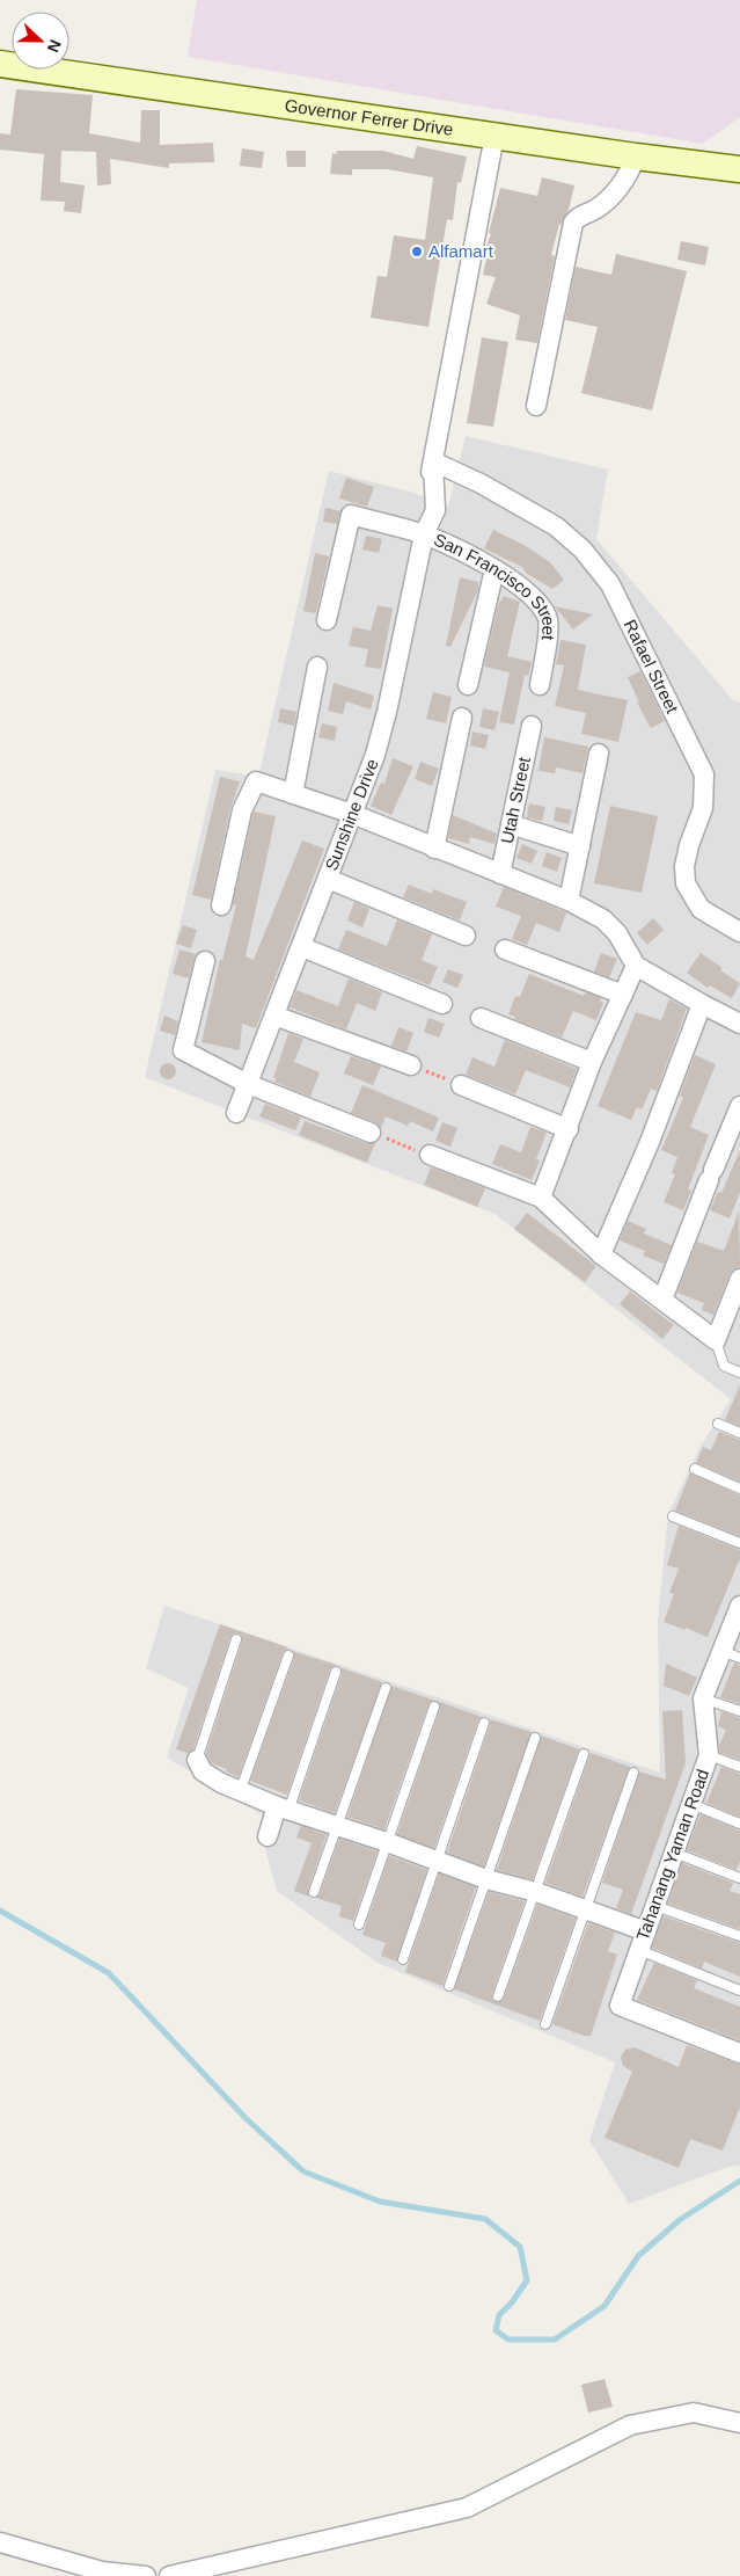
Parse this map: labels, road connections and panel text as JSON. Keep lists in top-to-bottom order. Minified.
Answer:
{"streets":{"main road":["Governor Ferrer Drive"],"street":["San Francisco Street","Rafael Street","Utah Street","Sunshine Drive","Tahanang Yaman Road"]},"crossings":[["Governor Ferrer Drive","Sunshine Drive"],["San Francisco Street","Sunshine Drive"],["Rafael Street","Sunshine Drive"]],"places":["Alfamart"],"north":"right"}
